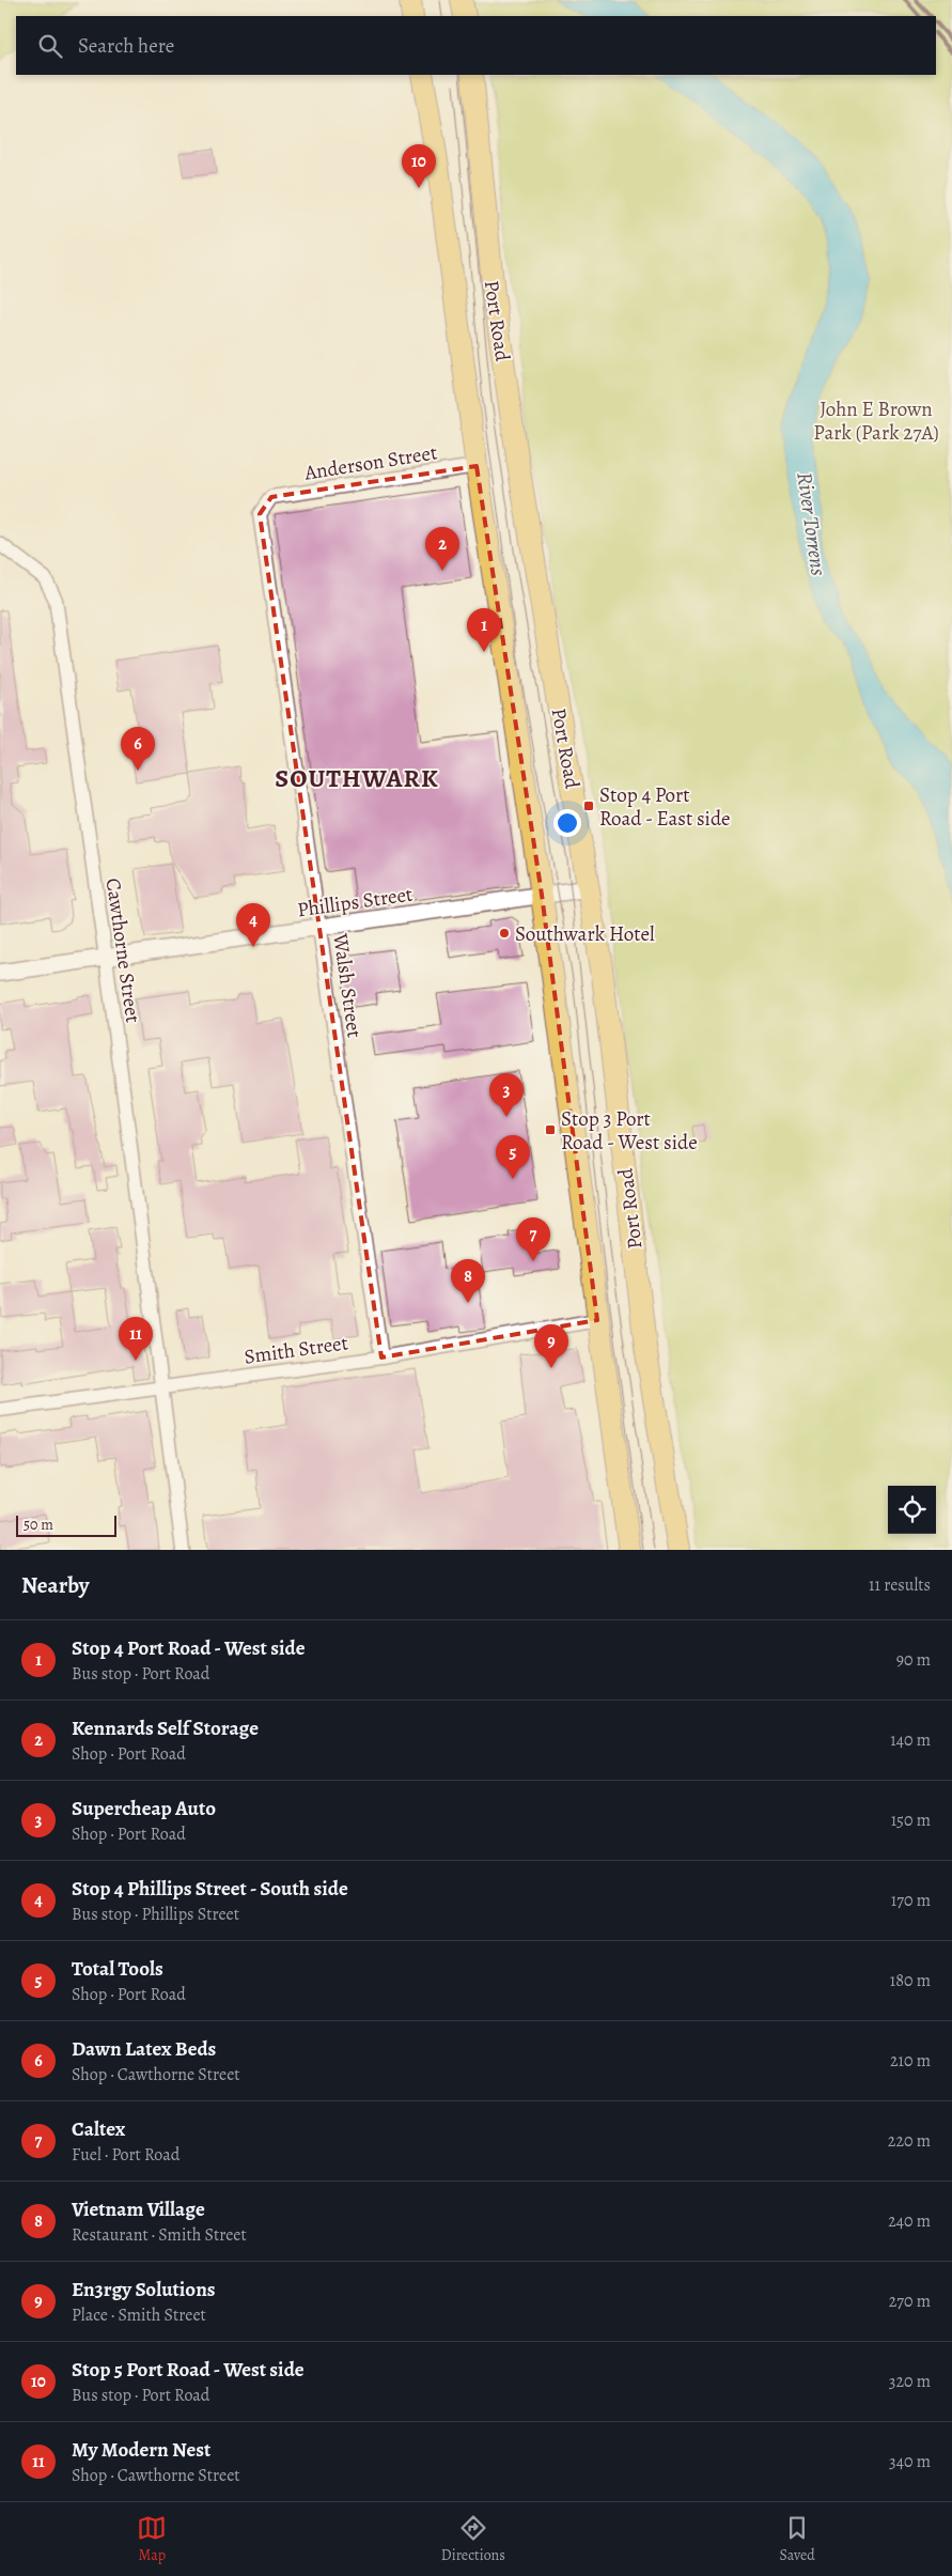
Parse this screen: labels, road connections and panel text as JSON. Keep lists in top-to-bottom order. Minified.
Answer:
{"streets":{"highway":["Port Road"],"street":["Anderson Street","Phillips Street","Cawthorne Street","Walsh Street","Smith Street"]},"crossings":[["Port Road","Anderson Street"],["Port Road","Phillips Street"],["Port Road","Smith Street"],["Anderson Street","Walsh Street"],["Phillips Street","Cawthorne Street"],["Phillips Street","Walsh Street"],["Cawthorne Street","Smith Street"],["Walsh Street","Smith Street"]],"districts":["SOUTHWARK"],"water":["River Torrens"],"parks":["John E Brown Park (Park 27A)"],"places":{"transit":["Stop 4 Port Road - East side","Stop 3 Port Road - West side"],"other":["Southwark Hotel"]},"scale_bar":"50 m","page":{"search":"Search here","pins":["10","2","1","6","4","3","5","7","8","11","9"],"scale":"50 m","heading":["Nearby","11 results"],"list":[{"mark":"1","name":"Stop 4 Port Road - West side","note":"Bus stop · Port Road","value":"90 m"},{"mark":"2","name":"Kennards Self Storage","note":"Shop · Port Road","value":"140 m"},{"mark":"3","name":"Supercheap Auto","note":"Shop · Port Road","value":"150 m"},{"mark":"4","name":"Stop 4 Phillips Street - South side","note":"Bus stop · Phillips Street","value":"170 m"},{"mark":"5","name":"Total Tools","note":"Shop · Port Road","value":"180 m"},{"mark":"6","name":"Dawn Latex Beds","note":"Shop · Cawthorne Street","value":"210 m"},{"mark":"7","name":"Caltex","note":"Fuel · Port Road","value":"220 m"},{"mark":"8","name":"Vietnam Village","note":"Restaurant · Smith Street","value":"240 m"},{"mark":"9","name":"En3rgy Solutions","note":"Place · Smith Street","value":"270 m"},{"mark":"10","name":"Stop 5 Port Road - West side","note":"Bus stop · Port Road","value":"320 m"},{"mark":"11","name":"My Modern Nest","note":"Shop · Cawthorne Street","value":"340 m"}],"nav":["Map","Directions","Saved"]}}
